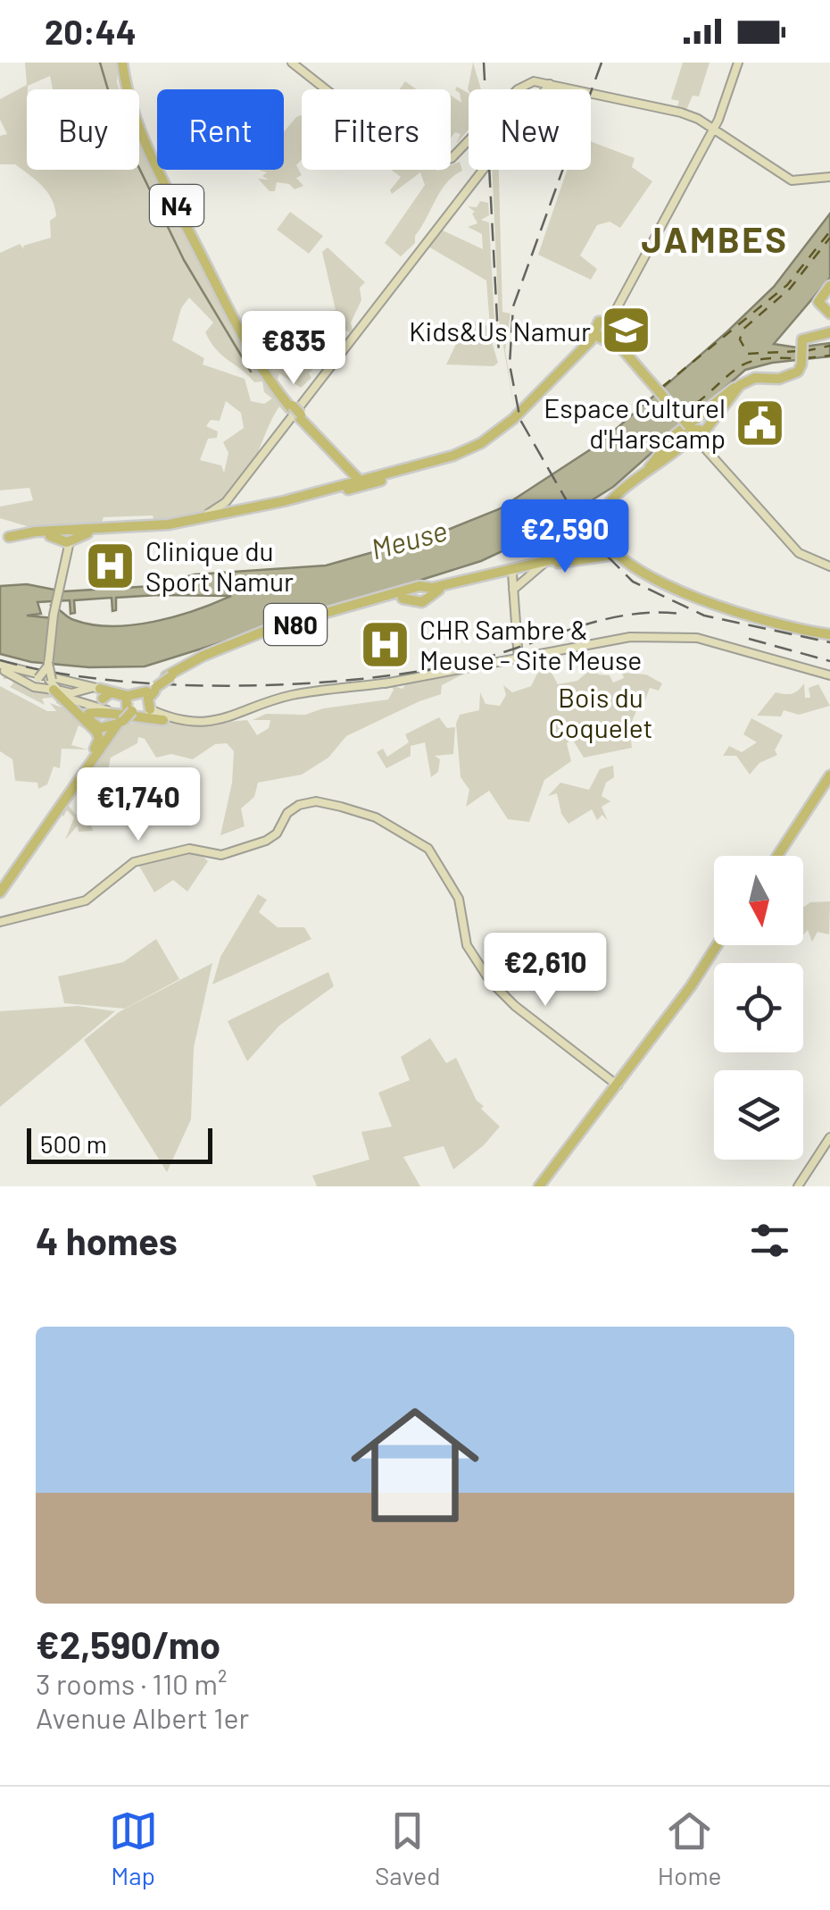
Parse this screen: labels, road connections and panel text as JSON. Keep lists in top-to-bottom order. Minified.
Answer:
{"streets":{"main road":["N4","N80"]},"districts":["JAMBES"],"water":["Meuse"],"parks":["Bois du Coquelet"],"places":{"school or university":["Kids&Us Namur"],"public building":["Espace Culturel d'Harscamp"],"hospital":["Clinique du Sport Namur","CHR Sambre & Meuse - Site Meuse"]},"scale_bar":"500 m","north":"bottom","page":{"status":"20:44","chip":["Buy","Rent","Filters","New"],"price":["€835","€2,590","€1,740","€2,610"],"scale":"500 m","heading":"4 homes","list":[{"name":"€2,590/mo","note":"3 rooms · 110 m² · Avenue Albert 1er"}],"tabs":["Map","Saved","Home"]}}
